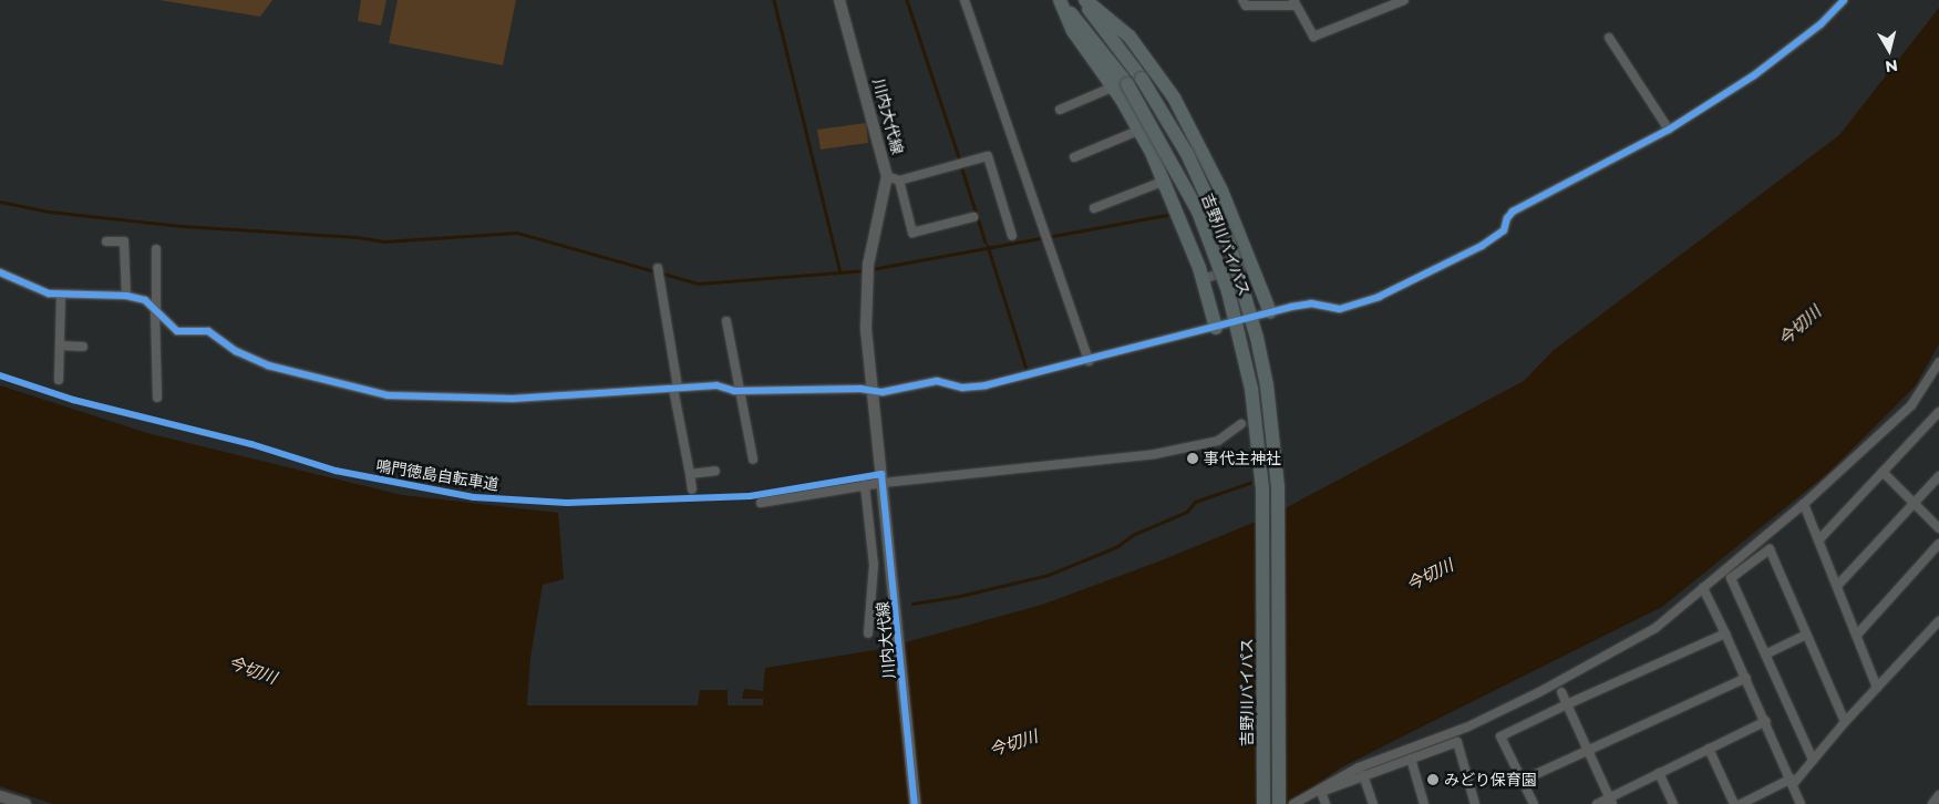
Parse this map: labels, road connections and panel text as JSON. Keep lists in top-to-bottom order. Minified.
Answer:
{"streets":{"highway":["吉野川バイパス"],"main road":["川内大代線"],"cycle path":["鳴門徳島自転車道"]},"water":["今切川"],"places":["事代主神社","みどり保育園"],"north":"bottom"}
